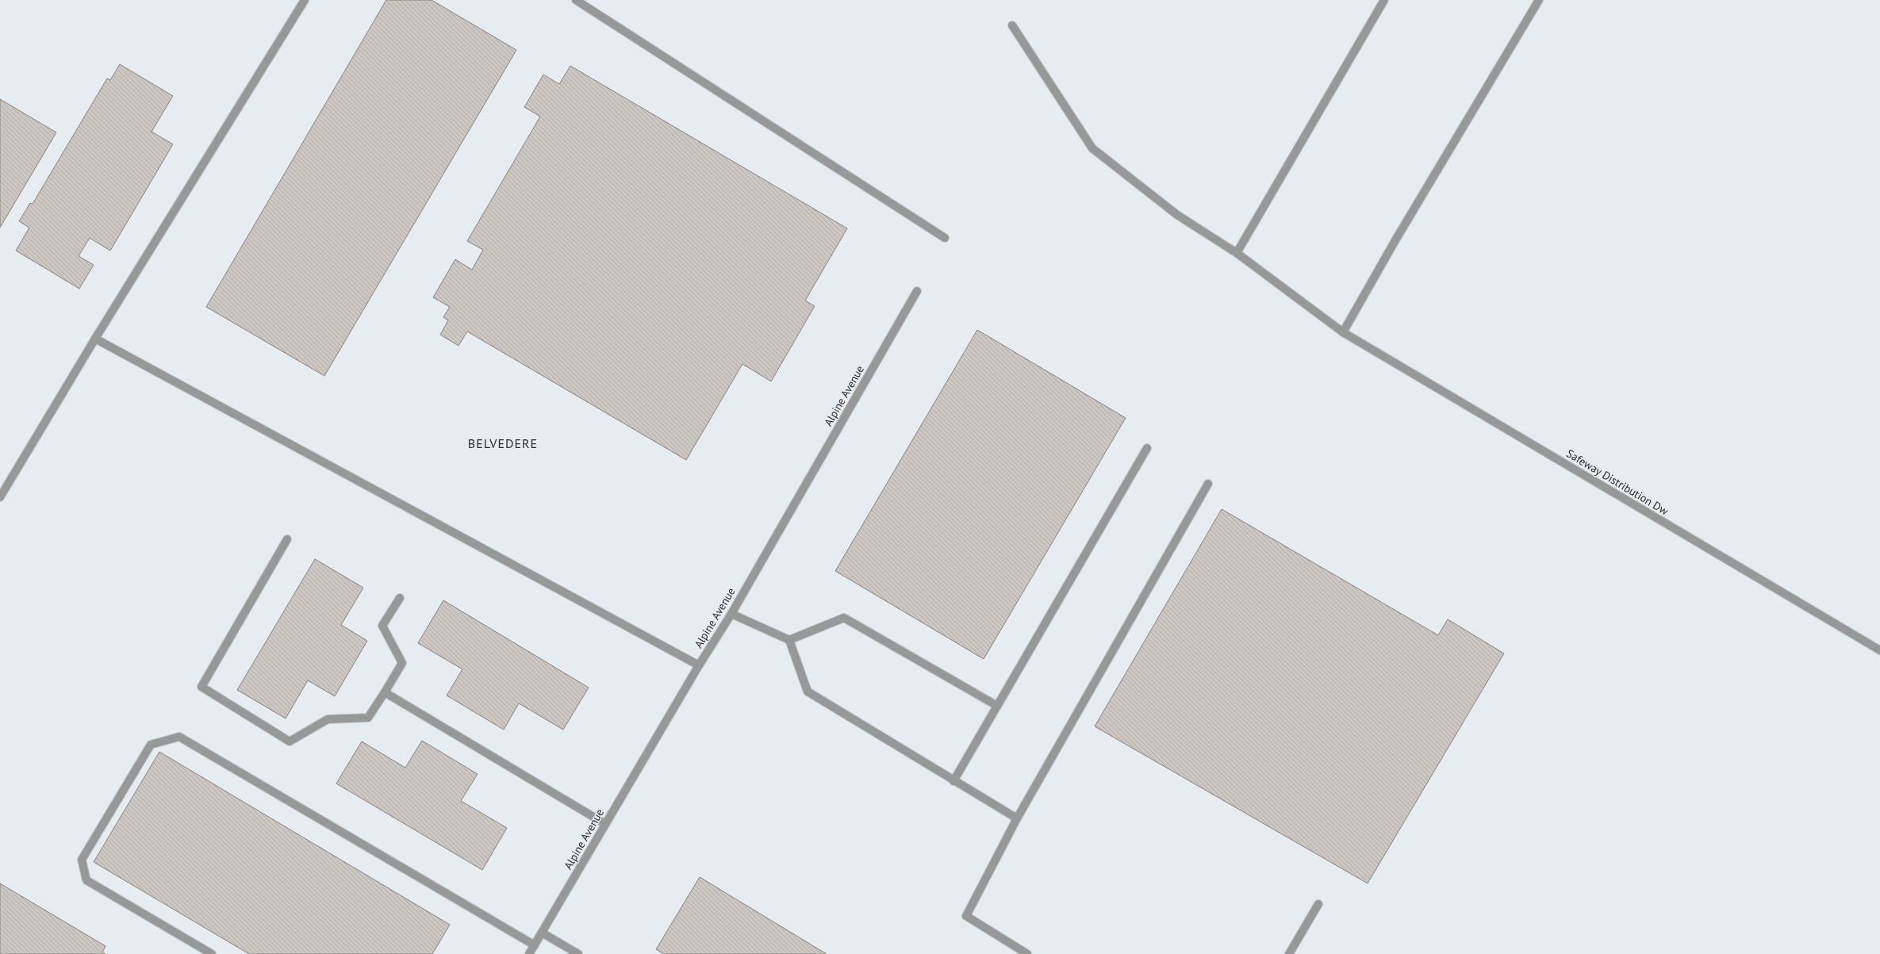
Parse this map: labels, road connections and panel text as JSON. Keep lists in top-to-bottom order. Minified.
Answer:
{"streets":{"street":["Alpine Avenue","Safeway Distribution Dw"]},"districts":["BELVEDERE"]}
